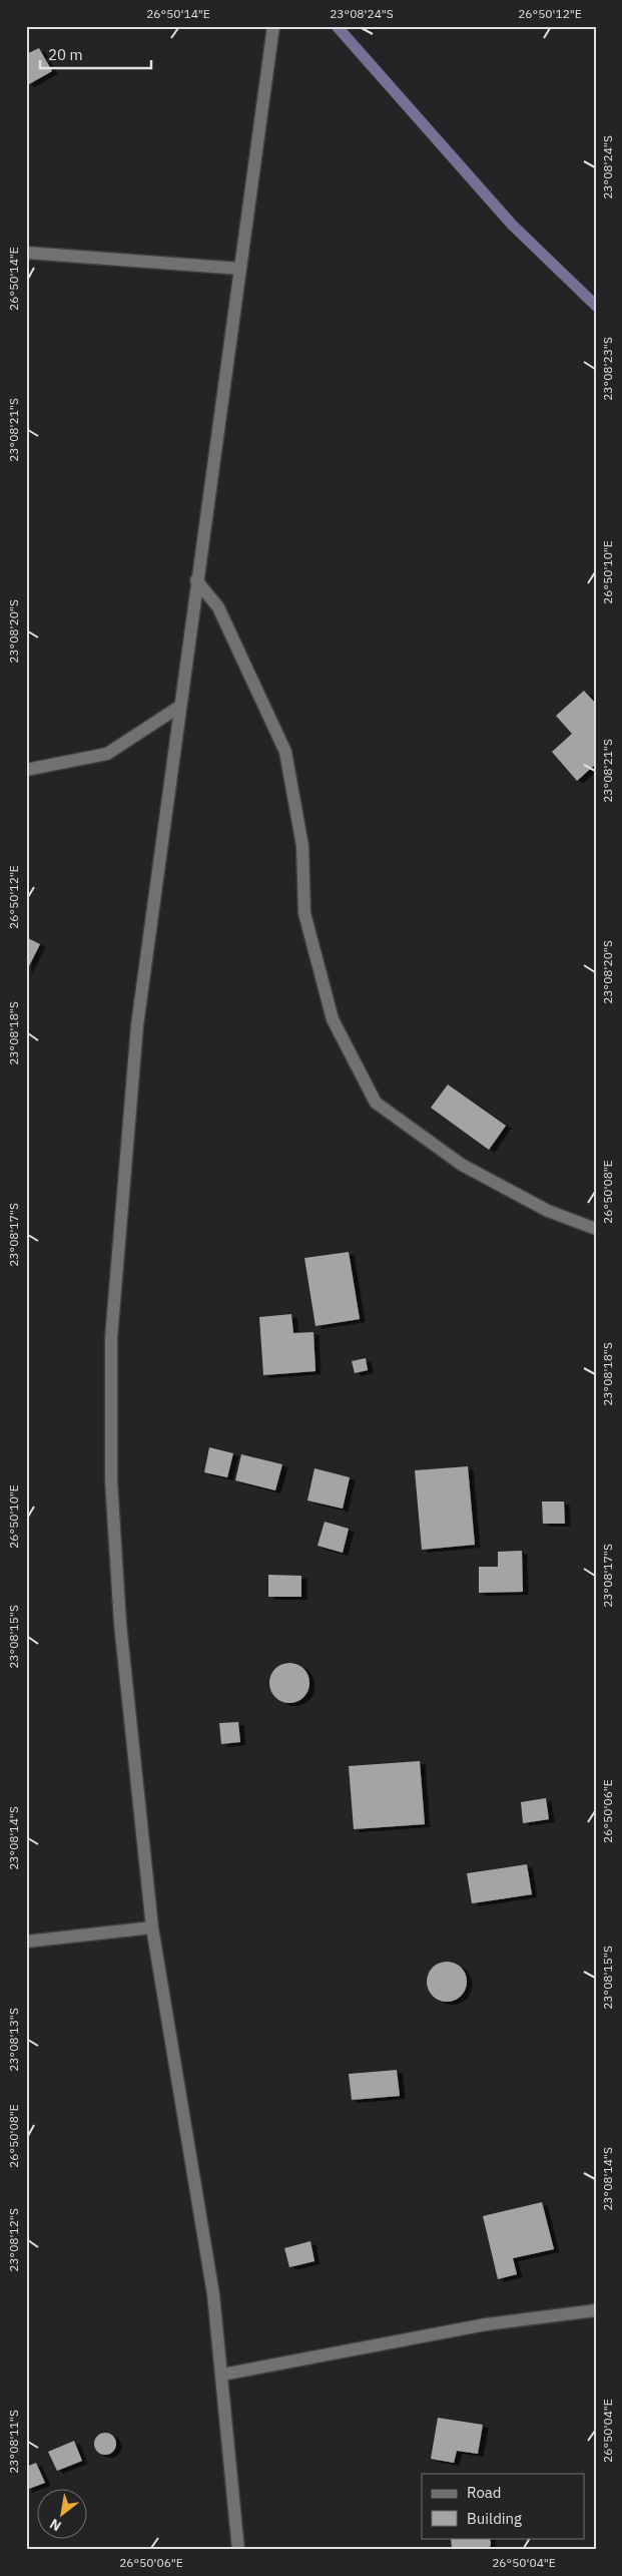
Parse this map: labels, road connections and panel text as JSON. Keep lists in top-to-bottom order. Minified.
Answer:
{"legend":["Road","Building"],"scale_bar":"20 m","north":"bottom left","coordinates":["26°50'14\"E","23°08'24\"S","26°50'12\"E","23°08'23\"S","23°08'21\"S","26°50'10\"E","23°08'20\"S","23°08'18\"S","26°50'08\"E","23°08'17\"S","23°08'15\"S","26°50'06\"E","23°08'14\"S","23°08'13\"S","23°08'12\"S","26°50'04\"E","23°08'11\"S"]}
